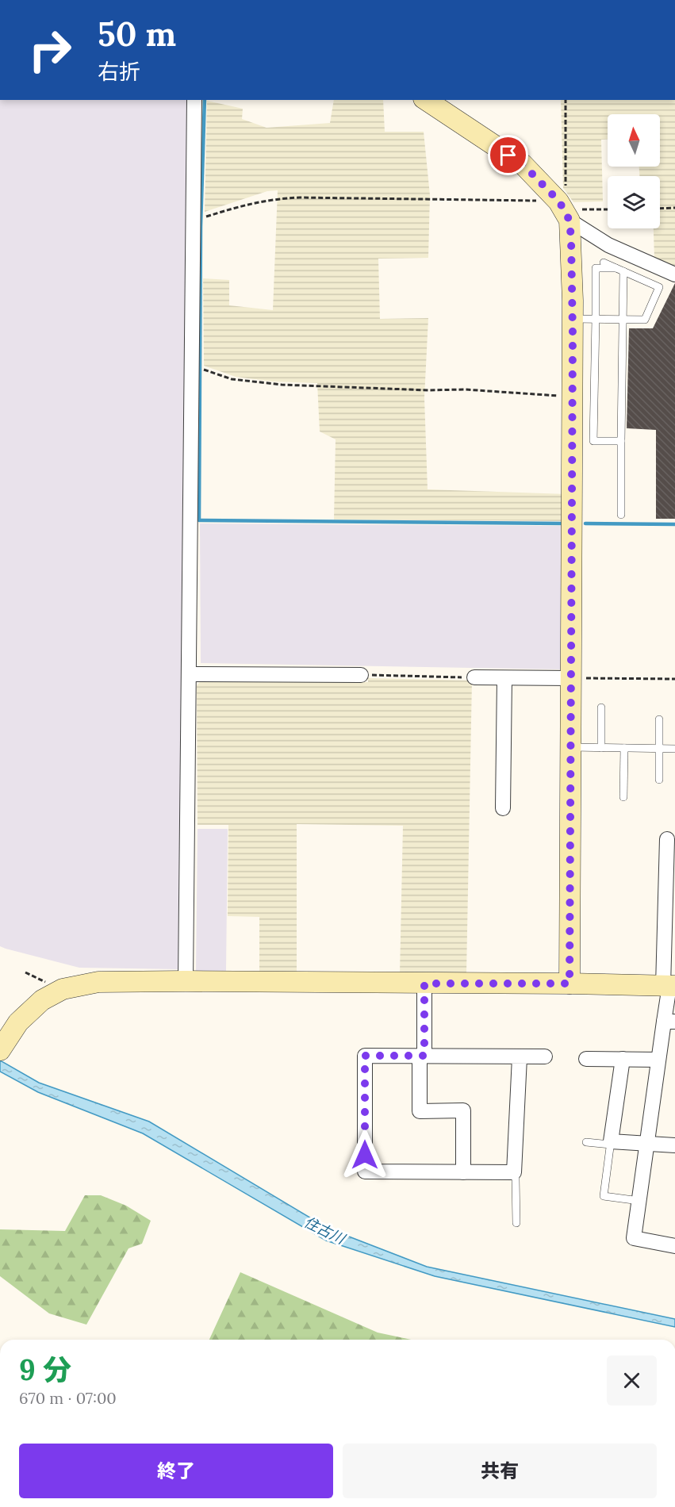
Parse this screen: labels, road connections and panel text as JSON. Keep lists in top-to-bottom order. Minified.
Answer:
{"water":["住古川"],"north":"top","page":{"turn":["50 m","右折"],"heading":["9 分","670 m · 07:00"],"buttons":["終了","共有"]}}
